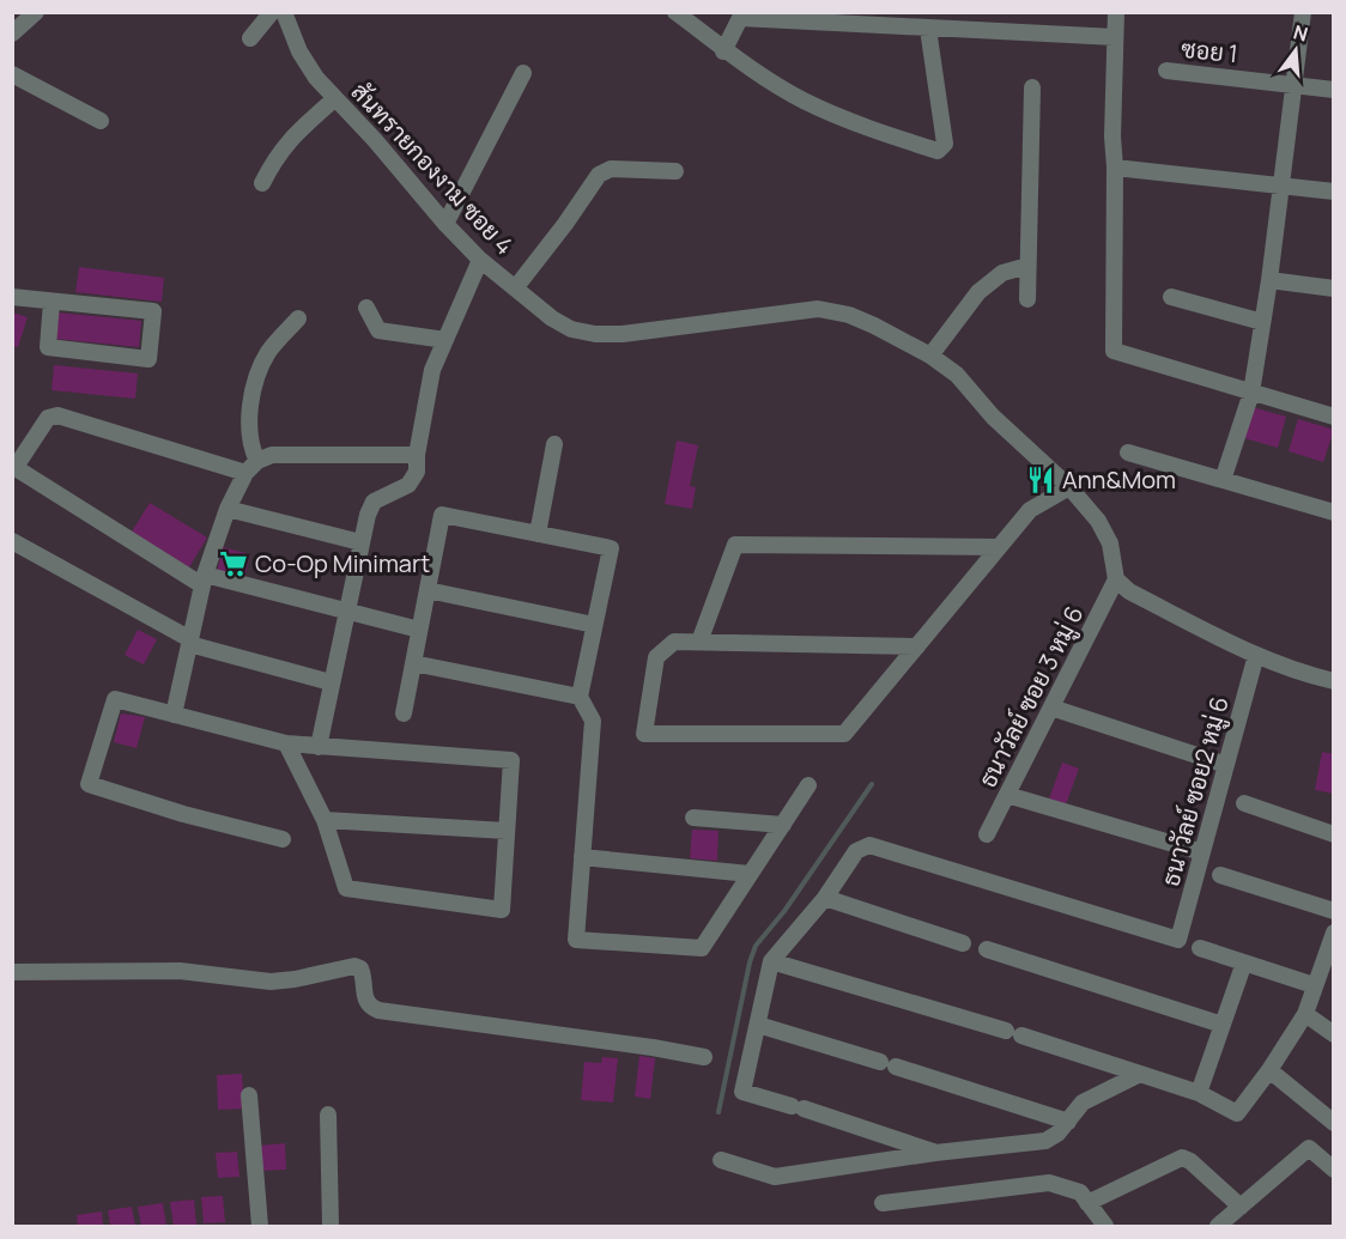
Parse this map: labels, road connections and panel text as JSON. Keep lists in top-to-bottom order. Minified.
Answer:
{"streets":{"street":["ซอย 1","สันทรายกองงาม ซอย 4","ธนาวัลย์ ซอย 3 หมู่ 6","ธนาวัลย์ ซอย2 หมู่ 6"]},"crossings":[["สันทรายกองงาม ซอย 4","ธนาวัลย์ ซอย 3 หมู่ 6"]],"places":{"restaurant":["Ann&Mom"],"supermarket":["Co-Op Minimart"]},"north":"top"}
